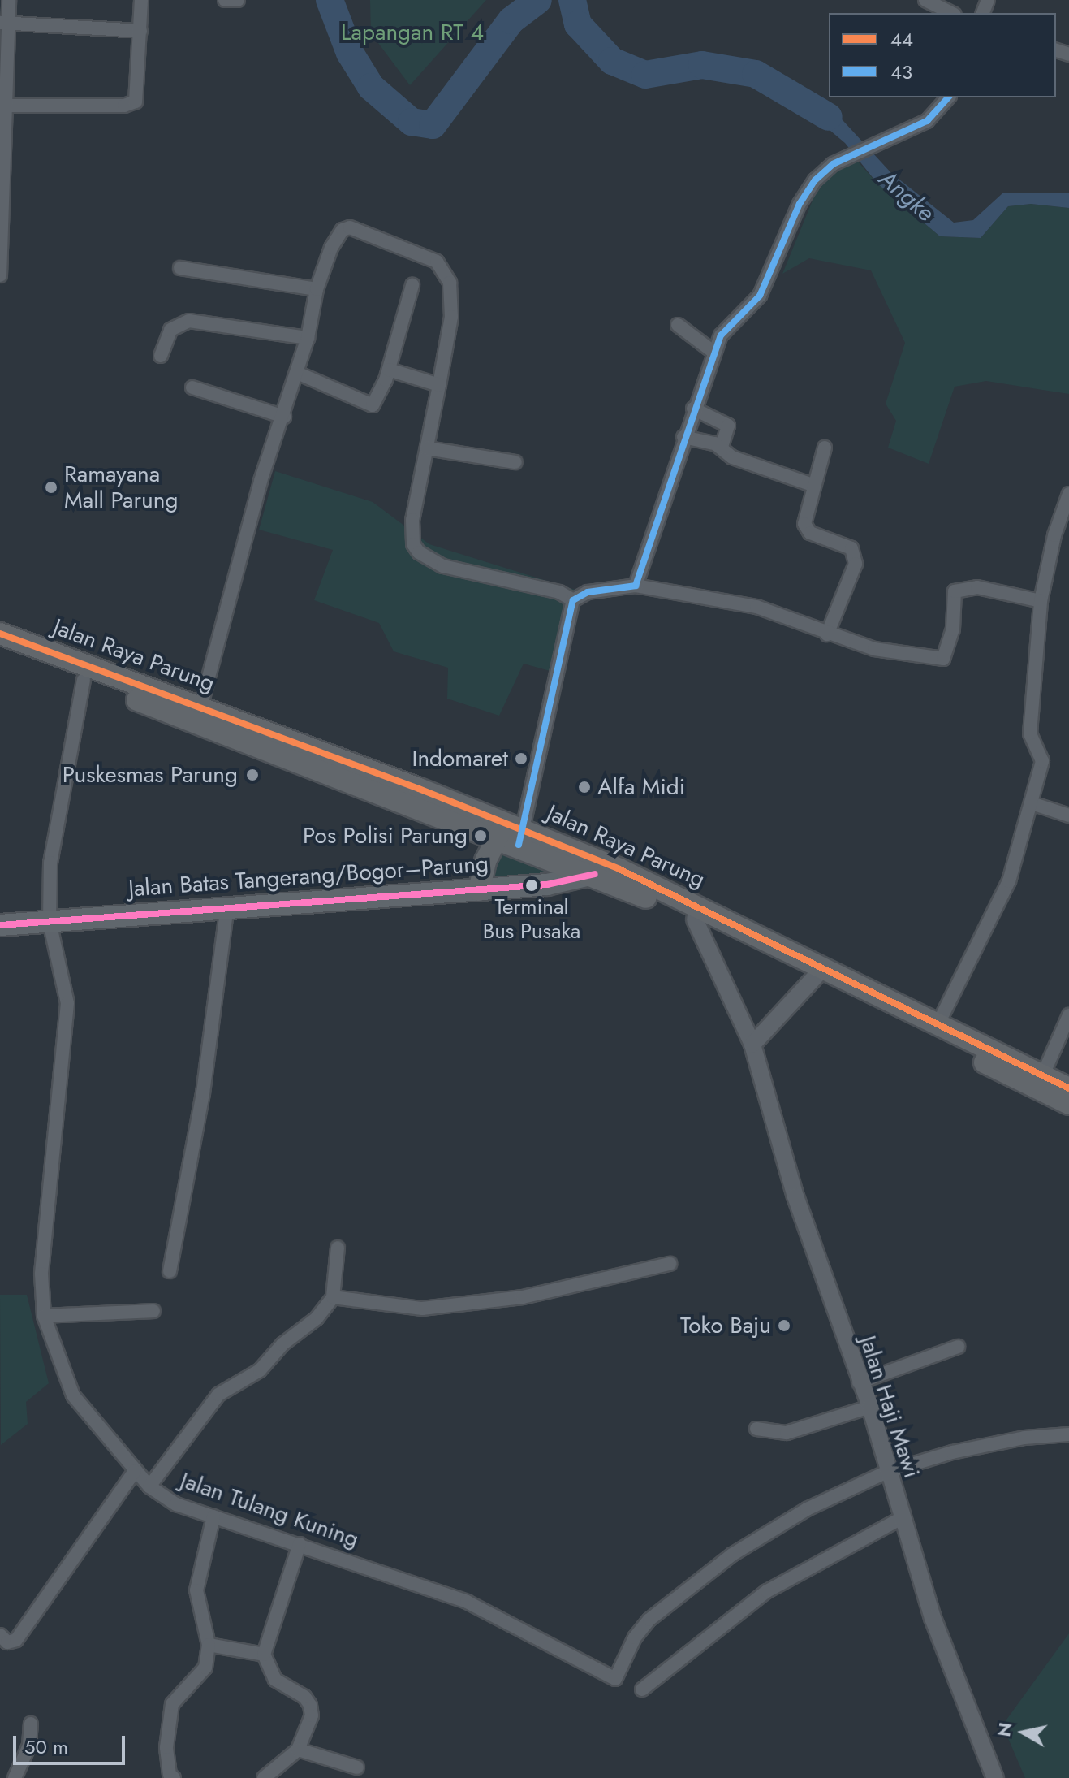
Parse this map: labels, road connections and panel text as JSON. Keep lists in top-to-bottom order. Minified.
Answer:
{"streets":{"highway":["Jalan Raya Parung"],"main road":["Jalan Batas Tangerang/Bogor–Parung"],"street":["Jalan Haji Mawi","Jalan Tulang Kuning"]},"crossings":[["Jalan Raya Parung","Jalan Batas Tangerang/Bogor–Parung"],["Jalan Raya Parung","Jalan Haji Mawi"],["Jalan Raya Parung","Jalan Tulang Kuning"],["Jalan Batas Tangerang/Bogor–Parung","Jalan Tulang Kuning"],["Jalan Haji Mawi","Jalan Tulang Kuning"]],"water":["Angke"],"parks":["Lapangan RT 4"],"places":["Ramayana Mall Parung","Indomaret","Puskesmas Parung","Alfa Midi","Pos Polisi Parung","Terminal Bus Pusaka","Toko Baju"],"lines":["transit line 43","transit line 44"],"legend":["44","43"],"scale_bar":"50 m","north":"left"}
